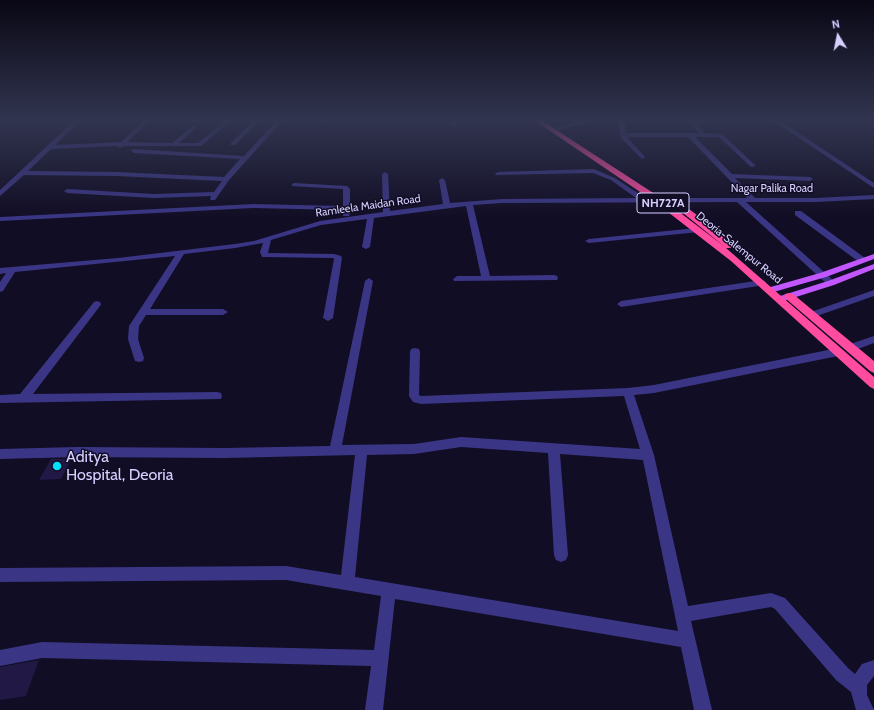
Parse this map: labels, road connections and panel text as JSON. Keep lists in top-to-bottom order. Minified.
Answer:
{"streets":{"highway":["NH727A","Deoria-Salempur Road"],"street":["Nagar Palika Road","Ramleela Maidan Road"]},"crossings":[["Nagar Palika Road","Ramleela Maidan Road"],["Nagar Palika Road","Deoria-Salempur Road"],["Ramleela Maidan Road","Deoria-Salempur Road"]],"places":["Aditya Hospital, Deoria"],"north":"top"}
